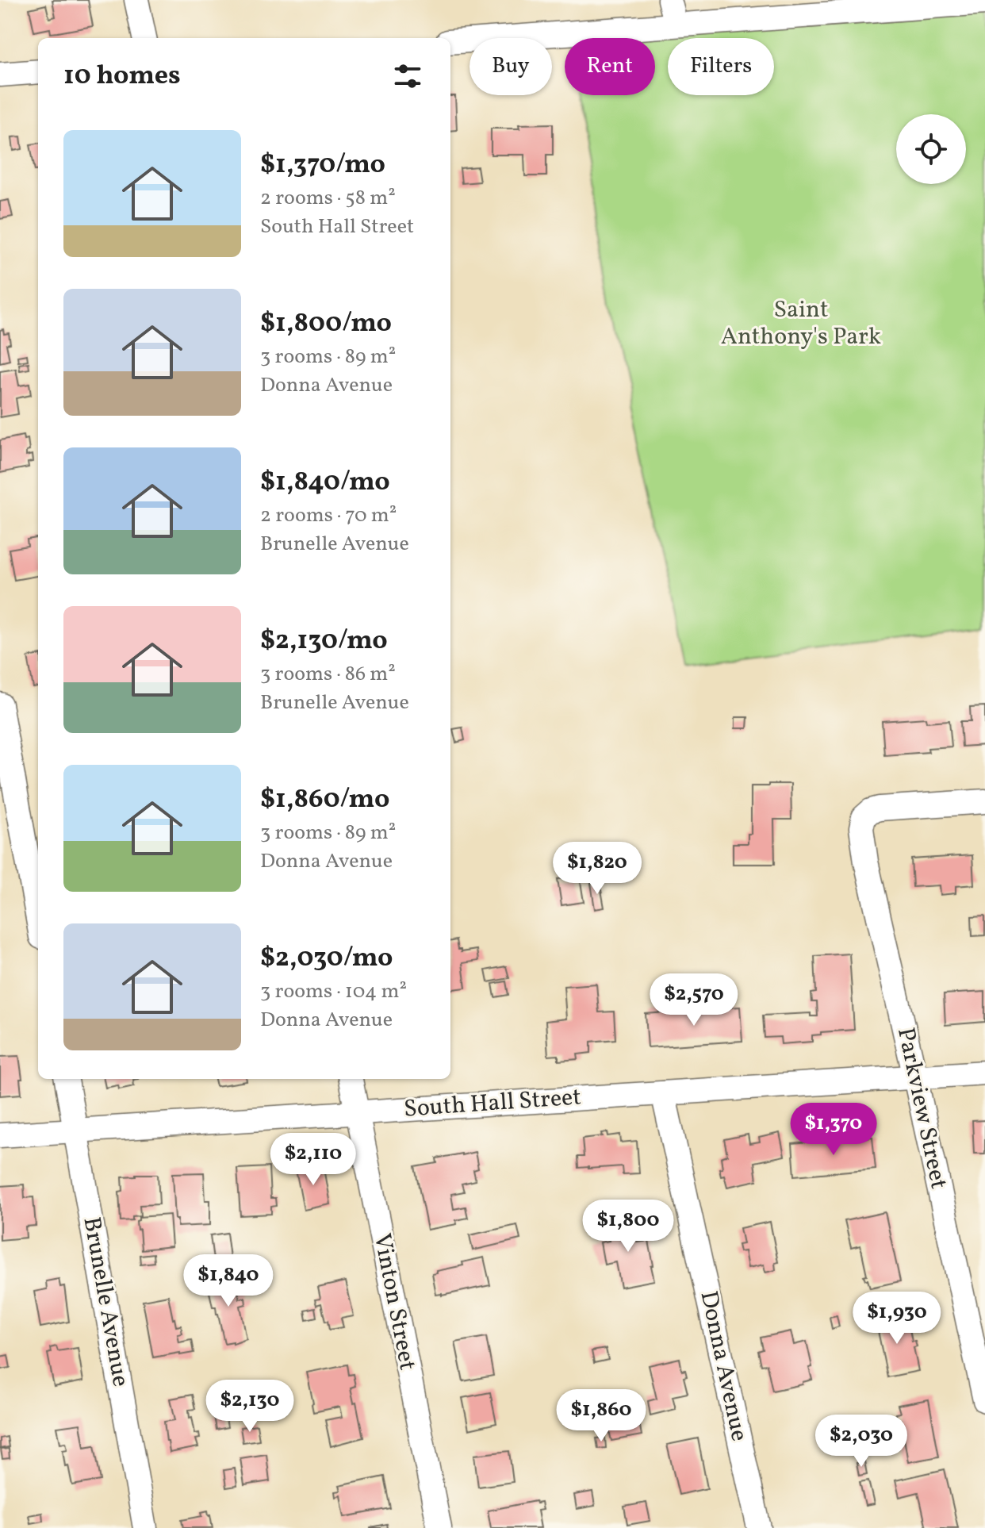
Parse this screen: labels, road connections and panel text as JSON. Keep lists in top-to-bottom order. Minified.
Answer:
{"streets":{"street":["South Hall Street","Parkview Street","Brunelle Avenue","Vinton Street","Donna Avenue"]},"crossings":[["South Hall Street","Parkview Street"],["South Hall Street","Brunelle Avenue"],["South Hall Street","Vinton Street"],["South Hall Street","Donna Avenue"]],"parks":["Saint Anthony's Park"],"page":{"chip":["Buy","Rent","Filters"],"heading":"10 homes","list":[{"name":"$1,370/mo","note":"2 rooms · 58 m² · South Hall Street"},{"name":"$1,800/mo","note":"3 rooms · 89 m² · Donna Avenue"},{"name":"$1,840/mo","note":"2 rooms · 70 m² · Brunelle Avenue"},{"name":"$2,130/mo","note":"3 rooms · 86 m² · Brunelle Avenue"},{"name":"$1,860/mo","note":"3 rooms · 89 m² · Donna Avenue"},{"name":"$2,030/mo","note":"3 rooms · 104 m² · Donna Avenue"}],"price":["$1,820","$2,570","$1,370","$2,110","$1,800","$1,840","$1,930","$2,130","$1,860","$2,030"]}}
